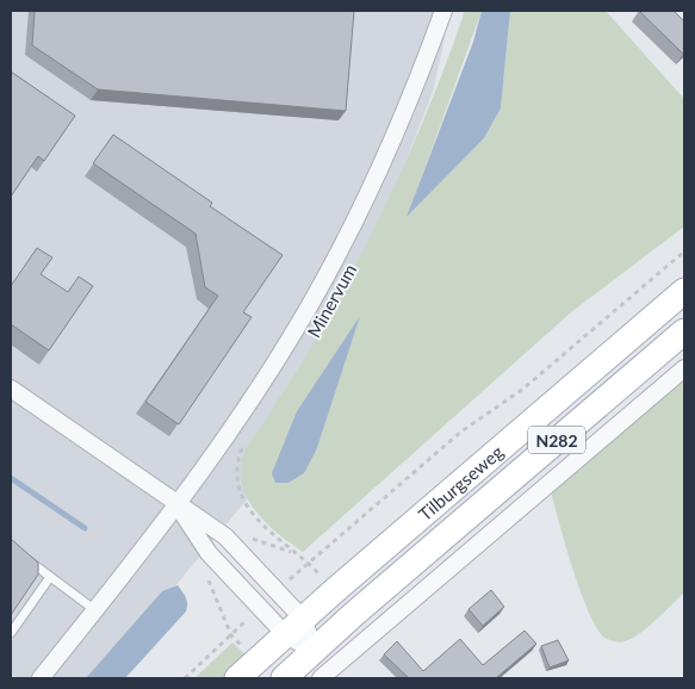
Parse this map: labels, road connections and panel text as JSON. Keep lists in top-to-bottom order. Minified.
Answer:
{"streets":{"main road":["N282","Tilburgseweg"],"street":["Minervum"]}}
